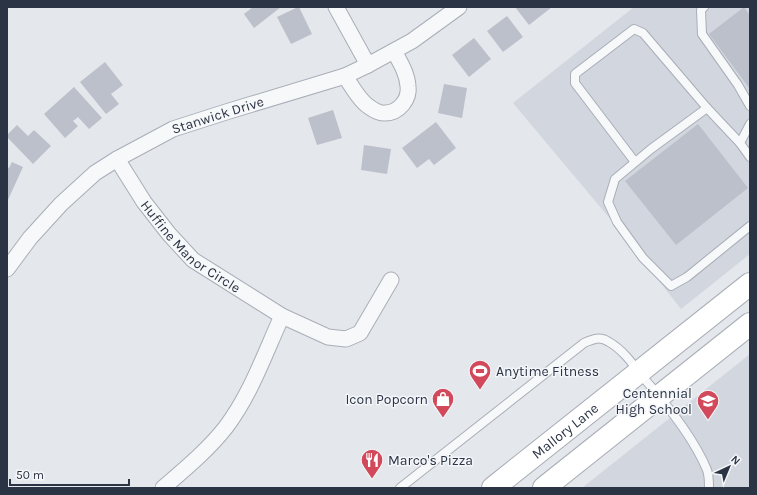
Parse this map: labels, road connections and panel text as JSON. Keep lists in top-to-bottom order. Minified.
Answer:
{"streets":{"main road":["Mallory Lane"],"street":["Stanwick Drive","Huffine Manor Circle"]},"crossings":[["Stanwick Drive","Huffine Manor Circle"]],"places":{"sports":["Anytime Fitness"],"shop":["Icon Popcorn"],"school or university":["Centennial High School"],"restaurant":["Marco's Pizza"]},"scale_bar":"50 m","north":"top right"}
